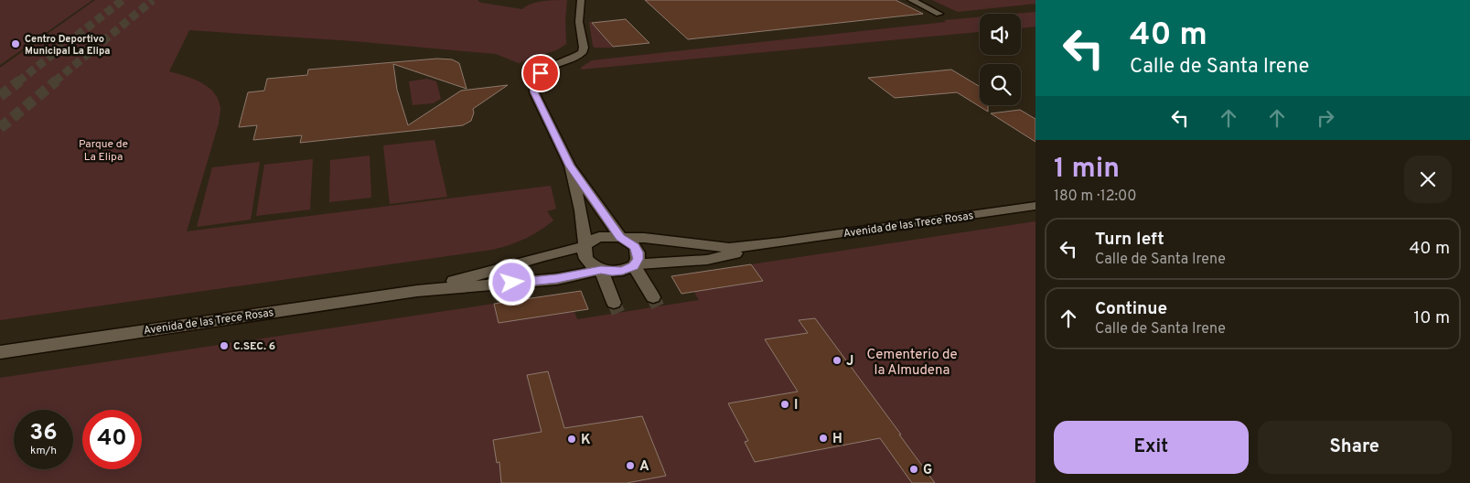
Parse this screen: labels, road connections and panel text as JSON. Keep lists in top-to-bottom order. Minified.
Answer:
{"streets":{"street":["Avenida de las Trece Rosas"]},"parks":["Parque de La Elipa","Cementerio de la Almudena"],"places":["Centro Deportivo Municipal La Elipa","C.SEC. 6","J","I","H","K","A","G"],"page":{"turn":["40 m","Calle de Santa Irene"],"heading":["1 min","180 m · 12:00"],"list":[{"name":"Turn left","note":"Calle de Santa Irene","value":"40 m"},{"name":"Continue","note":"Calle de Santa Irene","value":"10 m"}],"speed":"36 km/h","limit":"40","buttons":["Exit","Share"]}}
